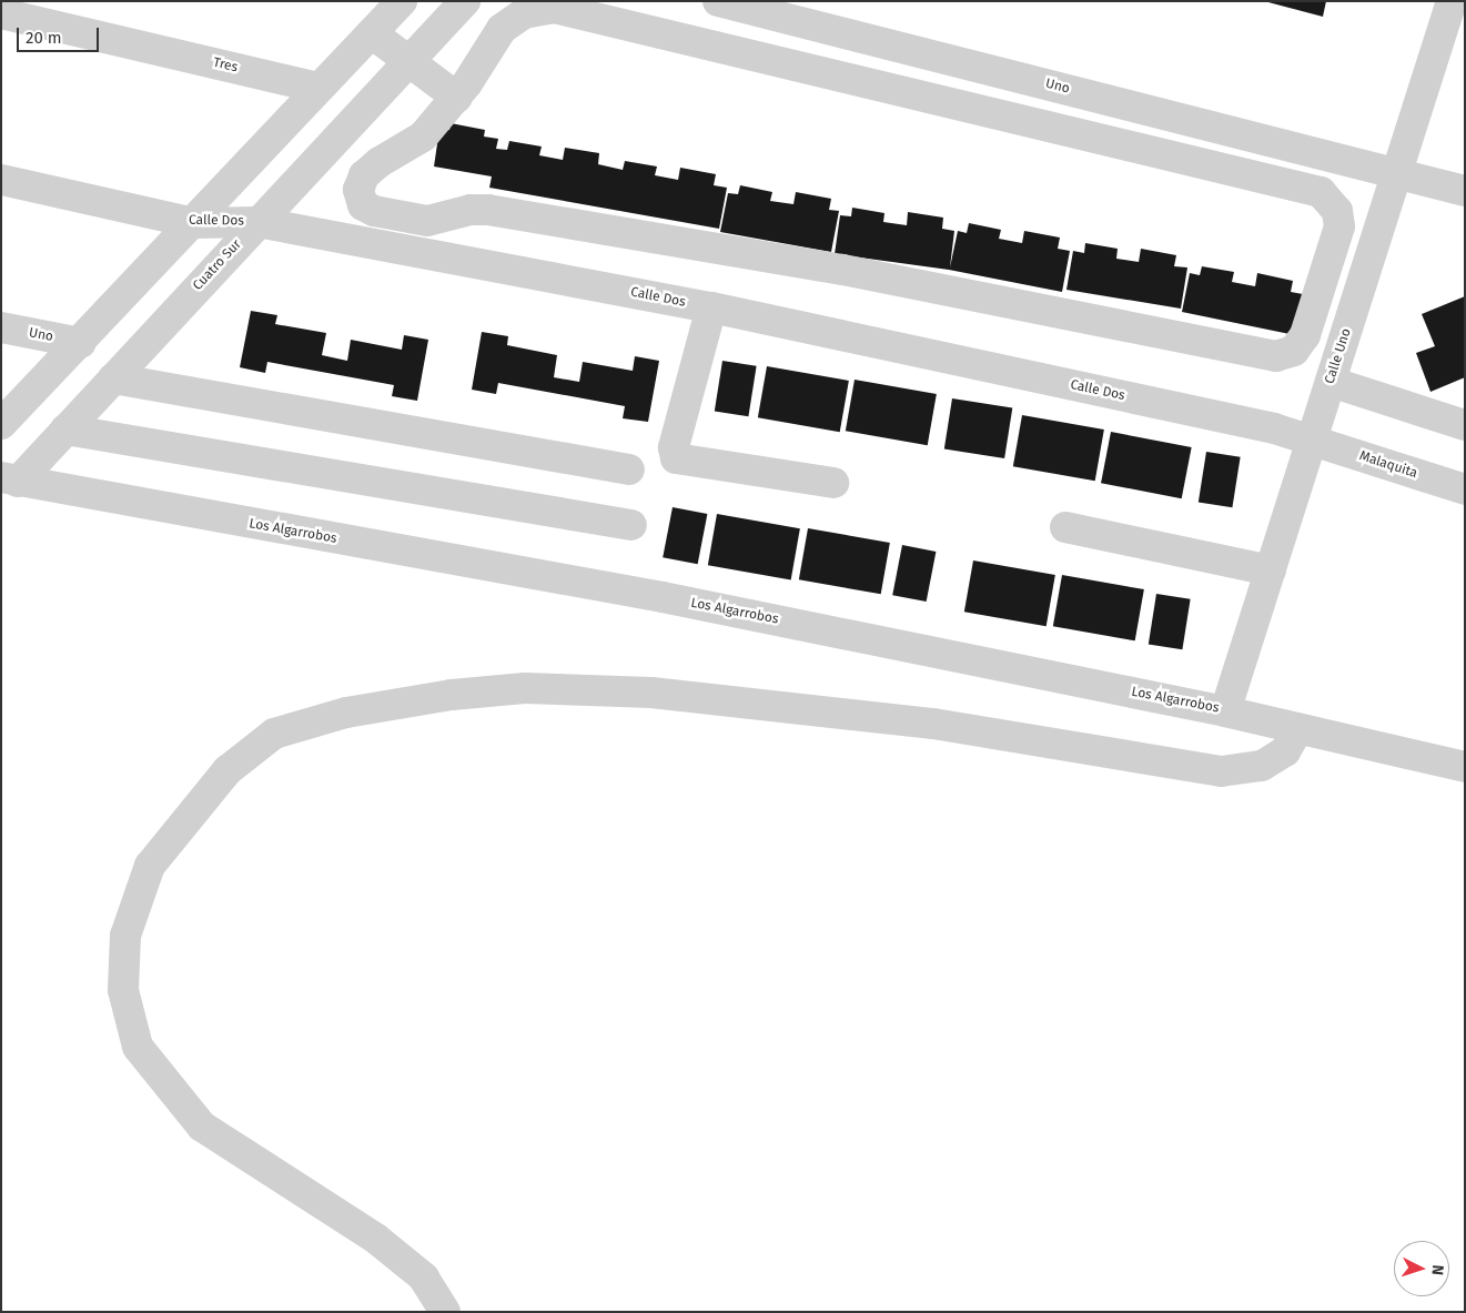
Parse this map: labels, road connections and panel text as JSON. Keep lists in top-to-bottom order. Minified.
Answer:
{"streets":{"street":["Tres","Uno","Calle Dos","Cuatro Sur","Calle Uno","Malaquita","Los Algarrobos"]},"crossings":[["Uno","Calle Uno"],["Calle Dos","Cuatro Sur"],["Calle Dos","Calle Uno"],["Calle Dos","Malaquita"],["Cuatro Sur","Los Algarrobos"],["Calle Uno","Malaquita"],["Calle Uno","Los Algarrobos"]],"scale_bar":"20 m","north":"right"}
